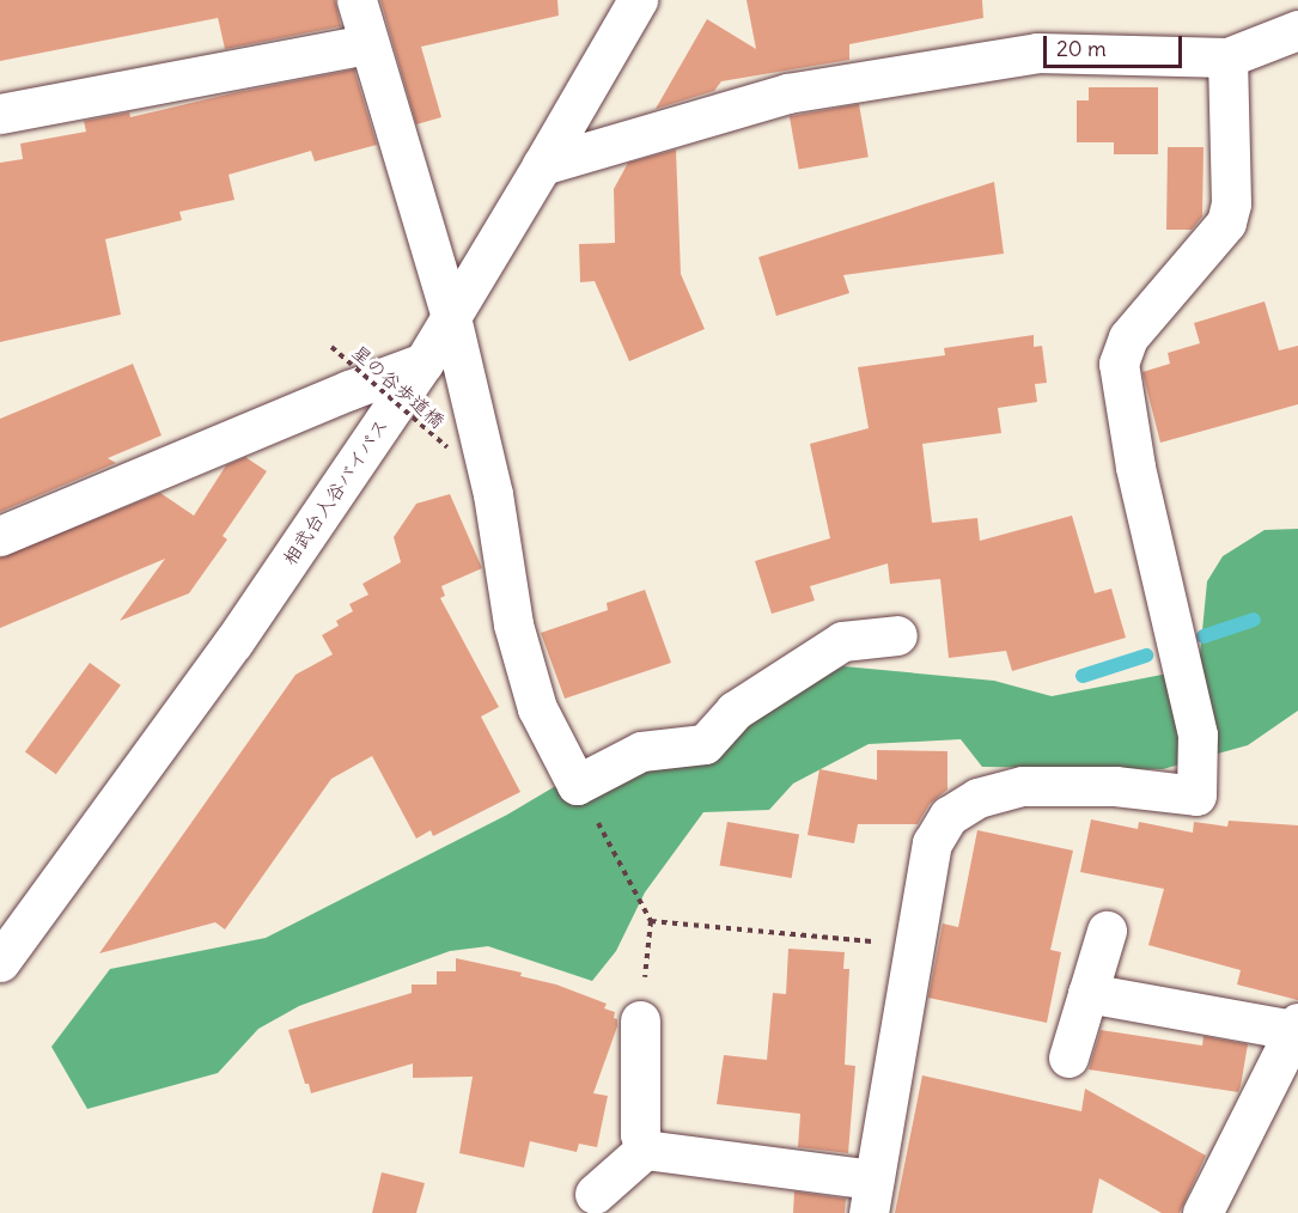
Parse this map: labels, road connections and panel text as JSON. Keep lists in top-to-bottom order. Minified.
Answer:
{"streets":{"street":["相武台入谷バイパス"],"path":["星の谷歩道橋"]},"scale_bar":"20 m"}
